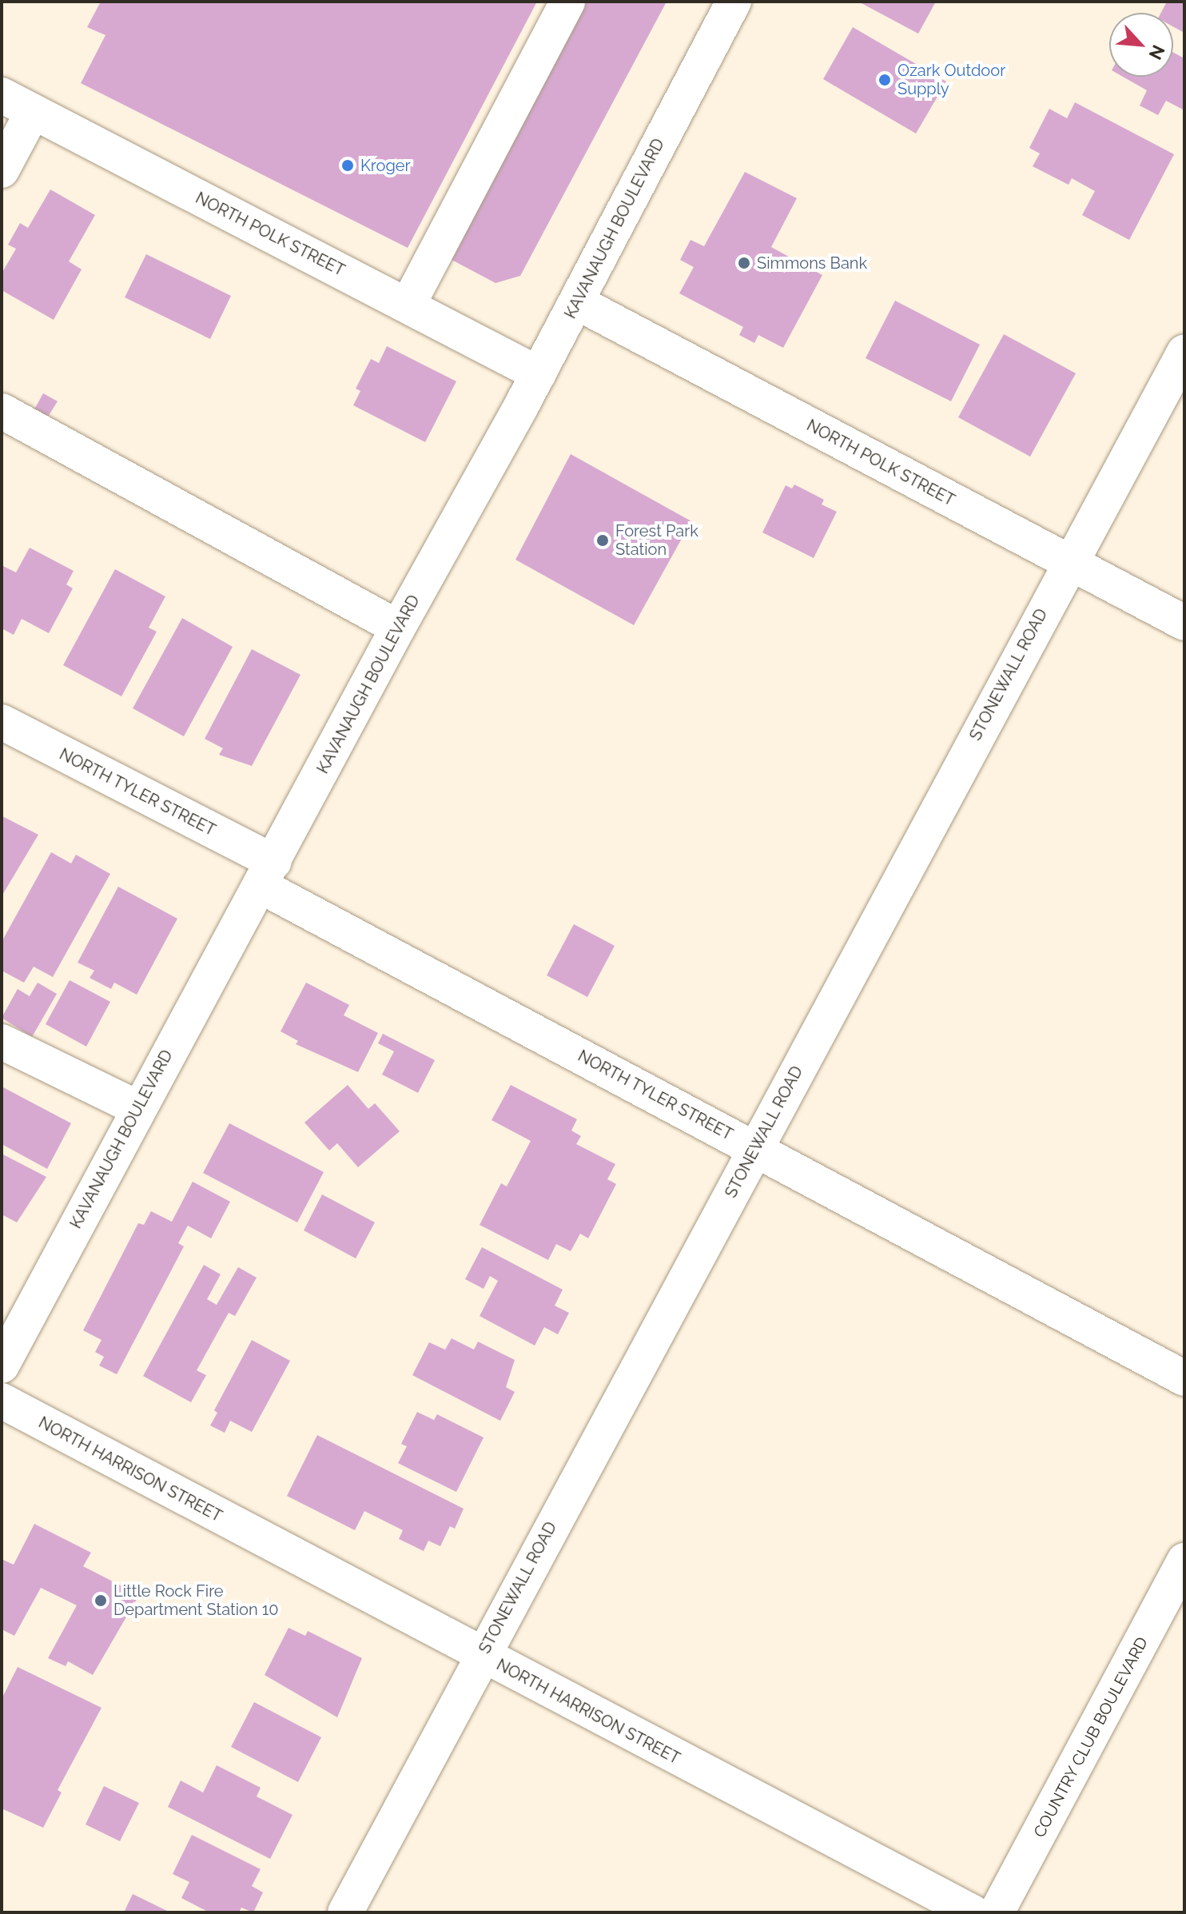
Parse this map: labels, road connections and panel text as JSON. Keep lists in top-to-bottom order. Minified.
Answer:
{"streets":{"street":["KAVANAUGH BOULEVARD","NORTH POLK STREET","STONEWALL ROAD","NORTH TYLER STREET","NORTH HARRISON STREET","COUNTRY CLUB BOULEVARD"]},"crossings":[["KAVANAUGH BOULEVARD","NORTH POLK STREET"],["KAVANAUGH BOULEVARD","NORTH TYLER STREET"],["NORTH POLK STREET","STONEWALL ROAD"],["STONEWALL ROAD","NORTH TYLER STREET"],["STONEWALL ROAD","NORTH HARRISON STREET"]],"places":["Ozark Outdoor Supply","Kroger","Simmons Bank","Forest Park Station","Little Rock Fire Department Station 10"],"north":"bottom right"}
